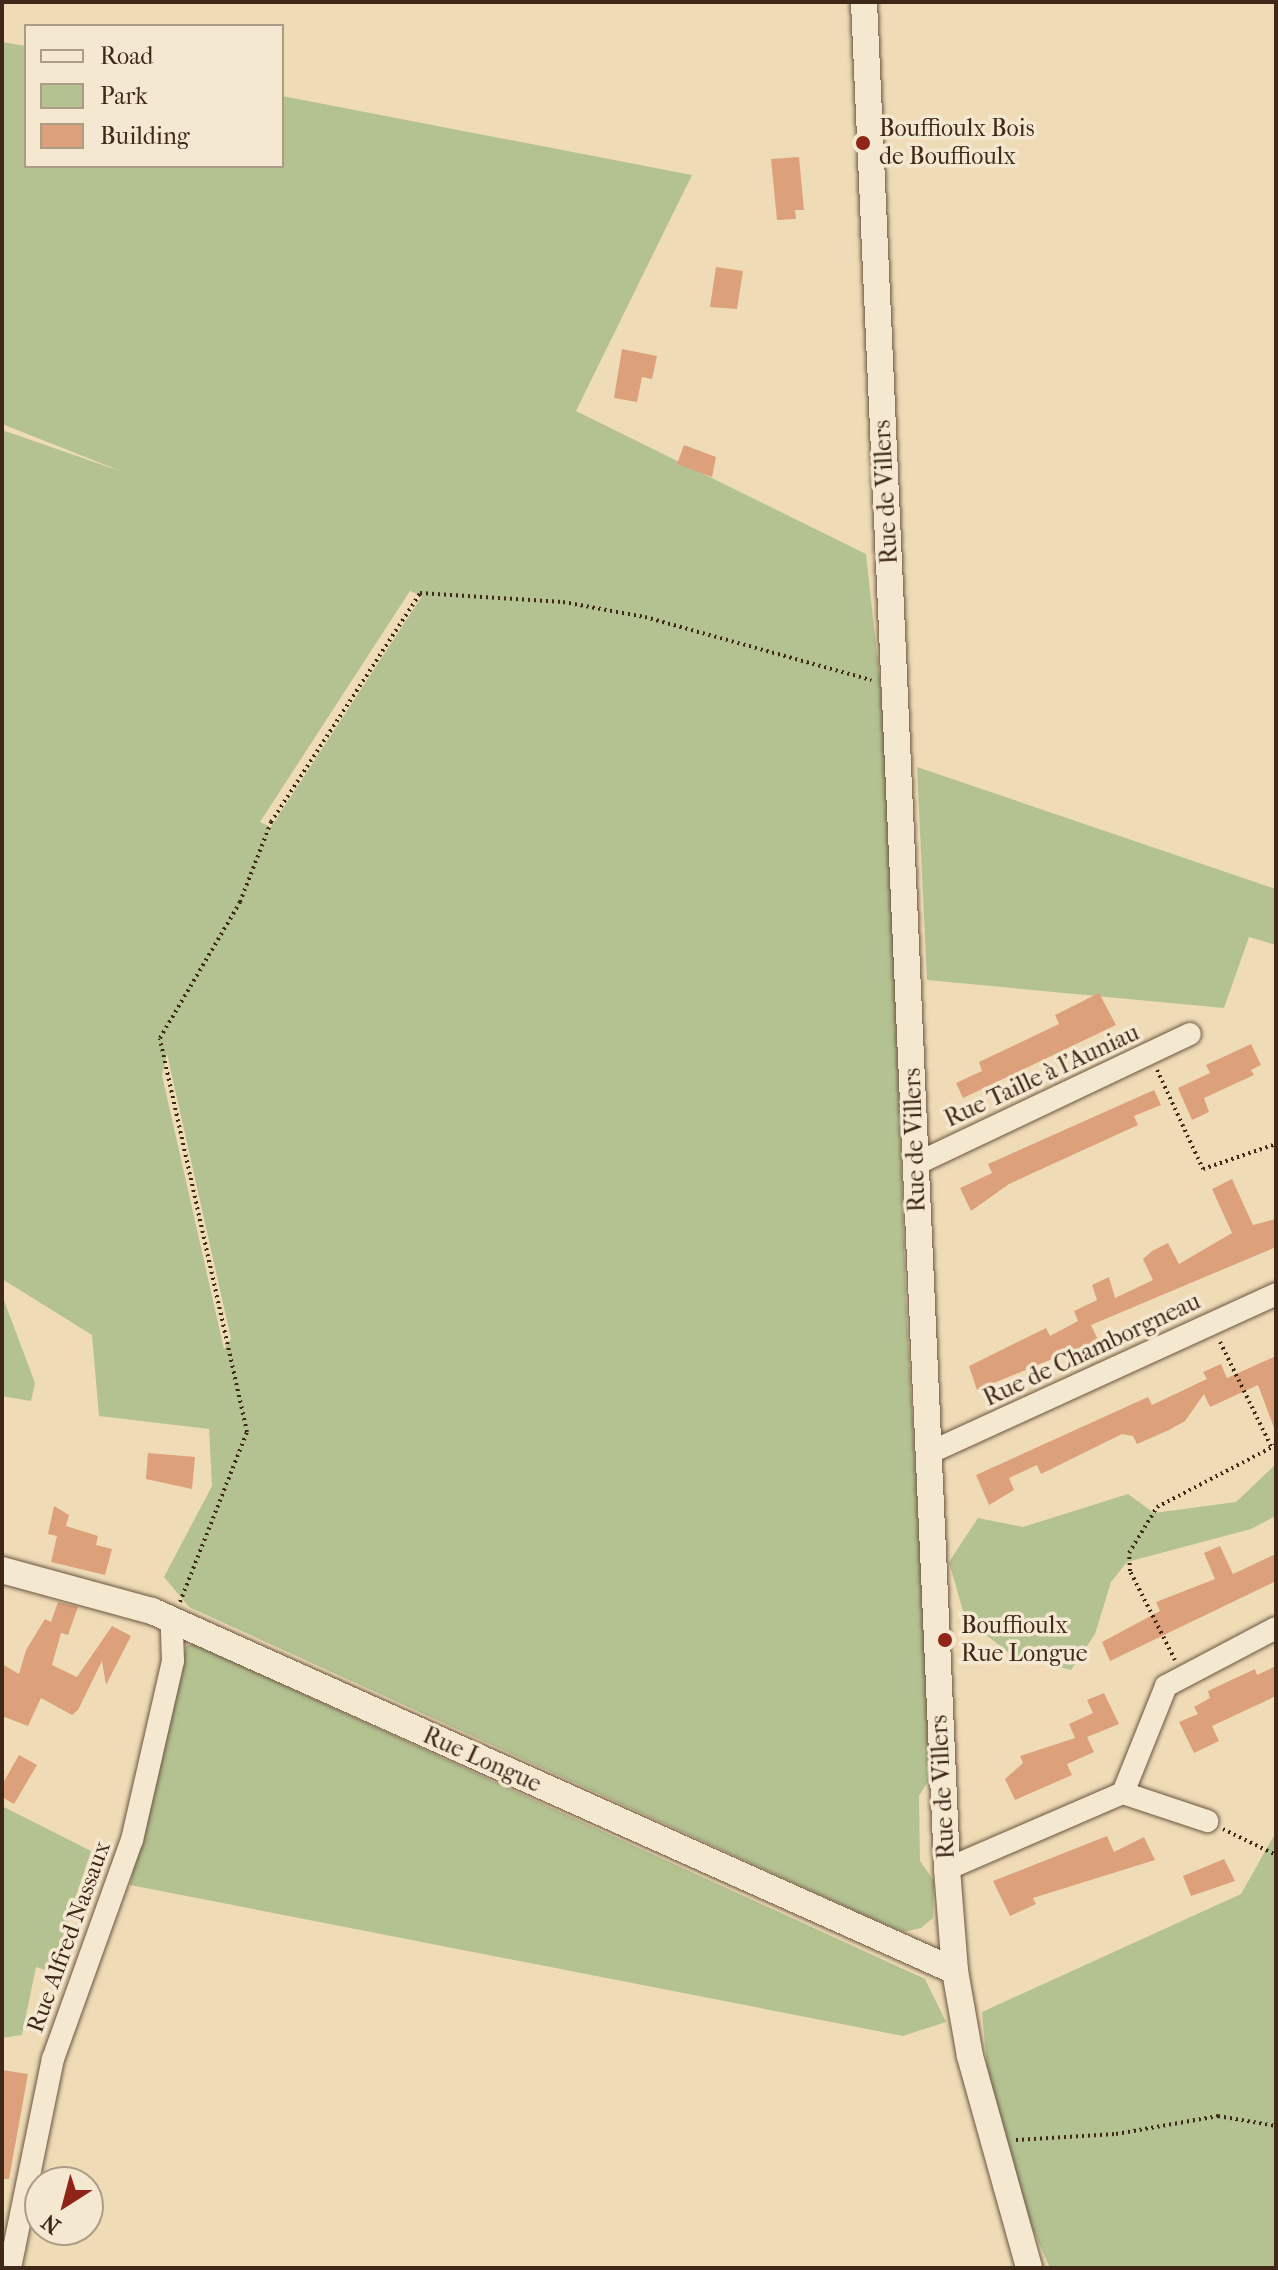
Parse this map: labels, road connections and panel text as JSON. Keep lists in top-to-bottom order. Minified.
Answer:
{"streets":{"street":["Rue de Villers","Rue Taille à l'Auniau","Rue de Chamborgneau","Rue Longue","Rue Alfred Nassaux"]},"crossings":[["Rue de Villers","Rue Taille à l'Auniau"],["Rue de Villers","Rue de Chamborgneau"],["Rue de Villers","Rue Longue"],["Rue Longue","Rue Alfred Nassaux"]],"places":["Bouffioulx Bois de Bouffioulx","Bouffioulx Rue Longue"],"legend":["Road","Park","Building"],"north":"bottom left"}
